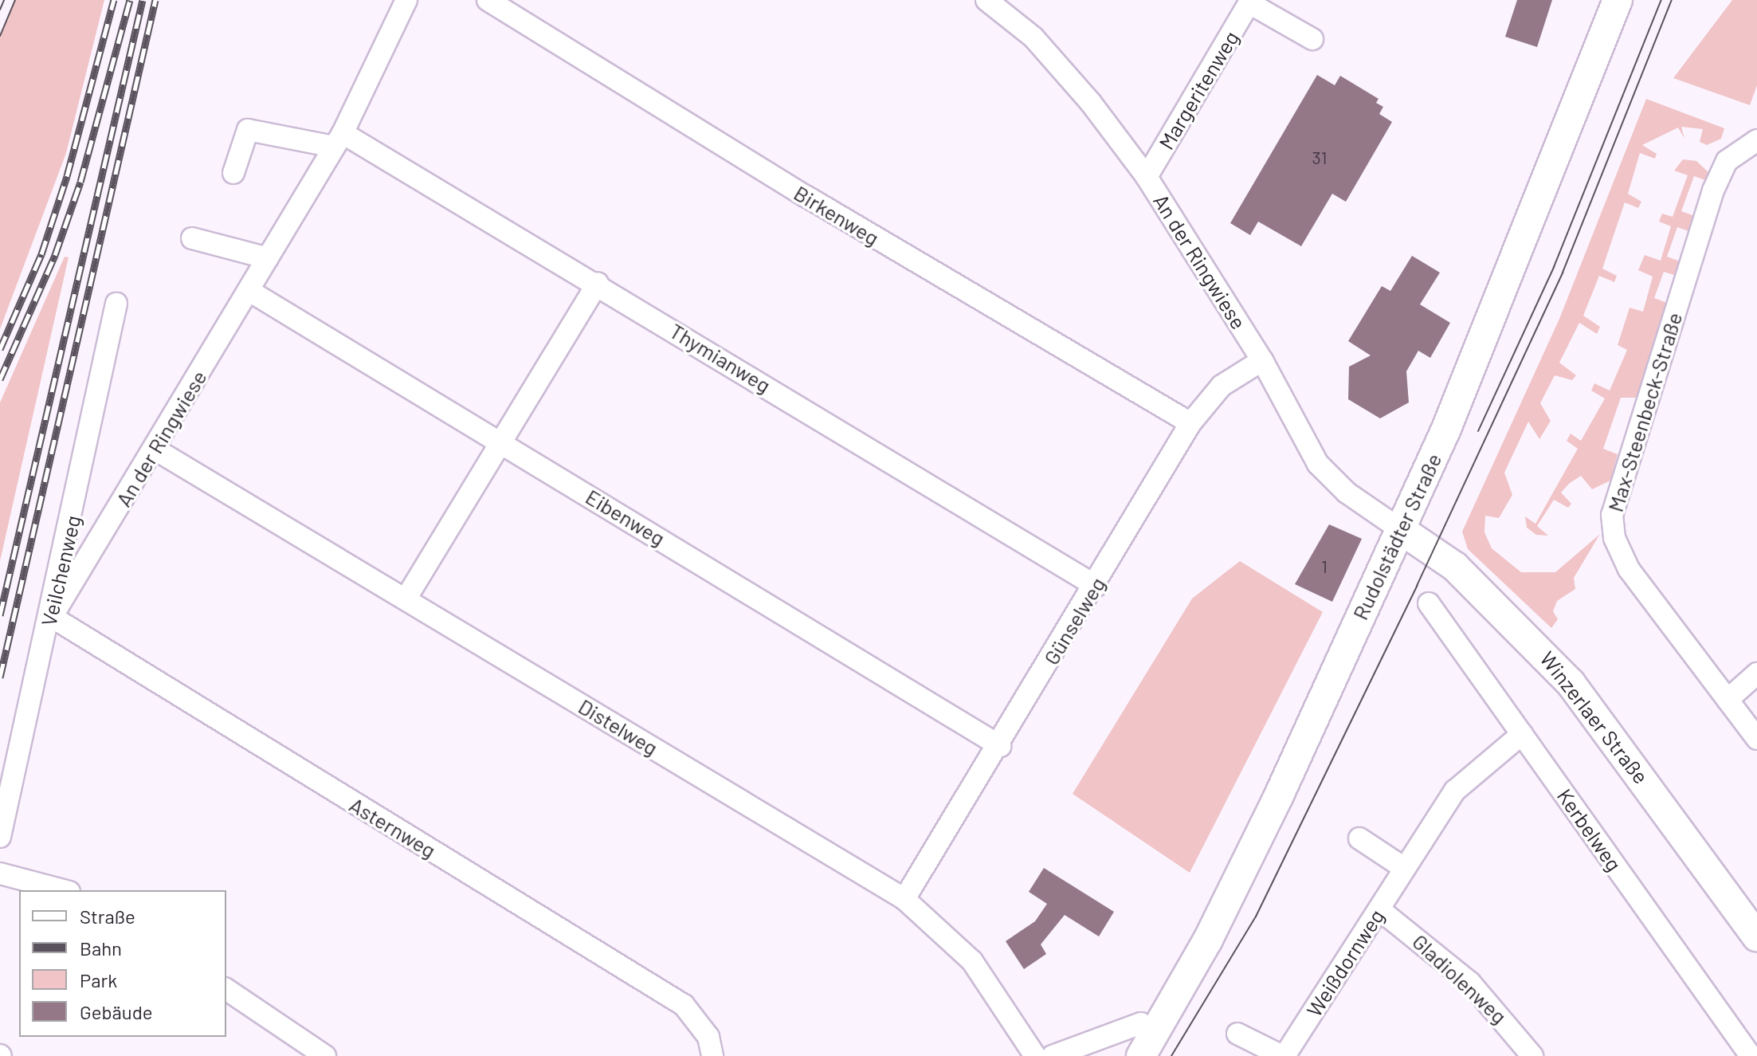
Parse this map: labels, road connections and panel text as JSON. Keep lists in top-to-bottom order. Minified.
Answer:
{"streets":{"main road":["Rudolstädter Straße","Winzerlaer Straße"],"street":["Margeritenweg","Birkenweg","An der Ringwiese","Thymianweg","Max-Steenbeck-Straße","Eibenweg","Veilchenweg","Günselweg","Distelweg","Asternweg","Kerbelweg","Weißdornweg","Gladiolenweg"]},"crossings":[["Margeritenweg","An der Ringwiese"],["Birkenweg","Günselweg"],["An der Ringwiese","Thymianweg"],["An der Ringwiese","Eibenweg"],["An der Ringwiese","Rudolstädter Straße"],["An der Ringwiese","Veilchenweg"],["An der Ringwiese","Günselweg"],["An der Ringwiese","Winzerlaer Straße"],["An der Ringwiese","Distelweg"],["An der Ringwiese","Asternweg"],["Thymianweg","Günselweg"],["Eibenweg","Günselweg"],["Rudolstädter Straße","Winzerlaer Straße"],["Veilchenweg","Asternweg"],["Günselweg","Distelweg"],["Kerbelweg","Weißdornweg"],["Weißdornweg","Gladiolenweg"]],"house_numbers":["31","1"],"legend":["Straße","Bahn","Park","Gebäude"]}
